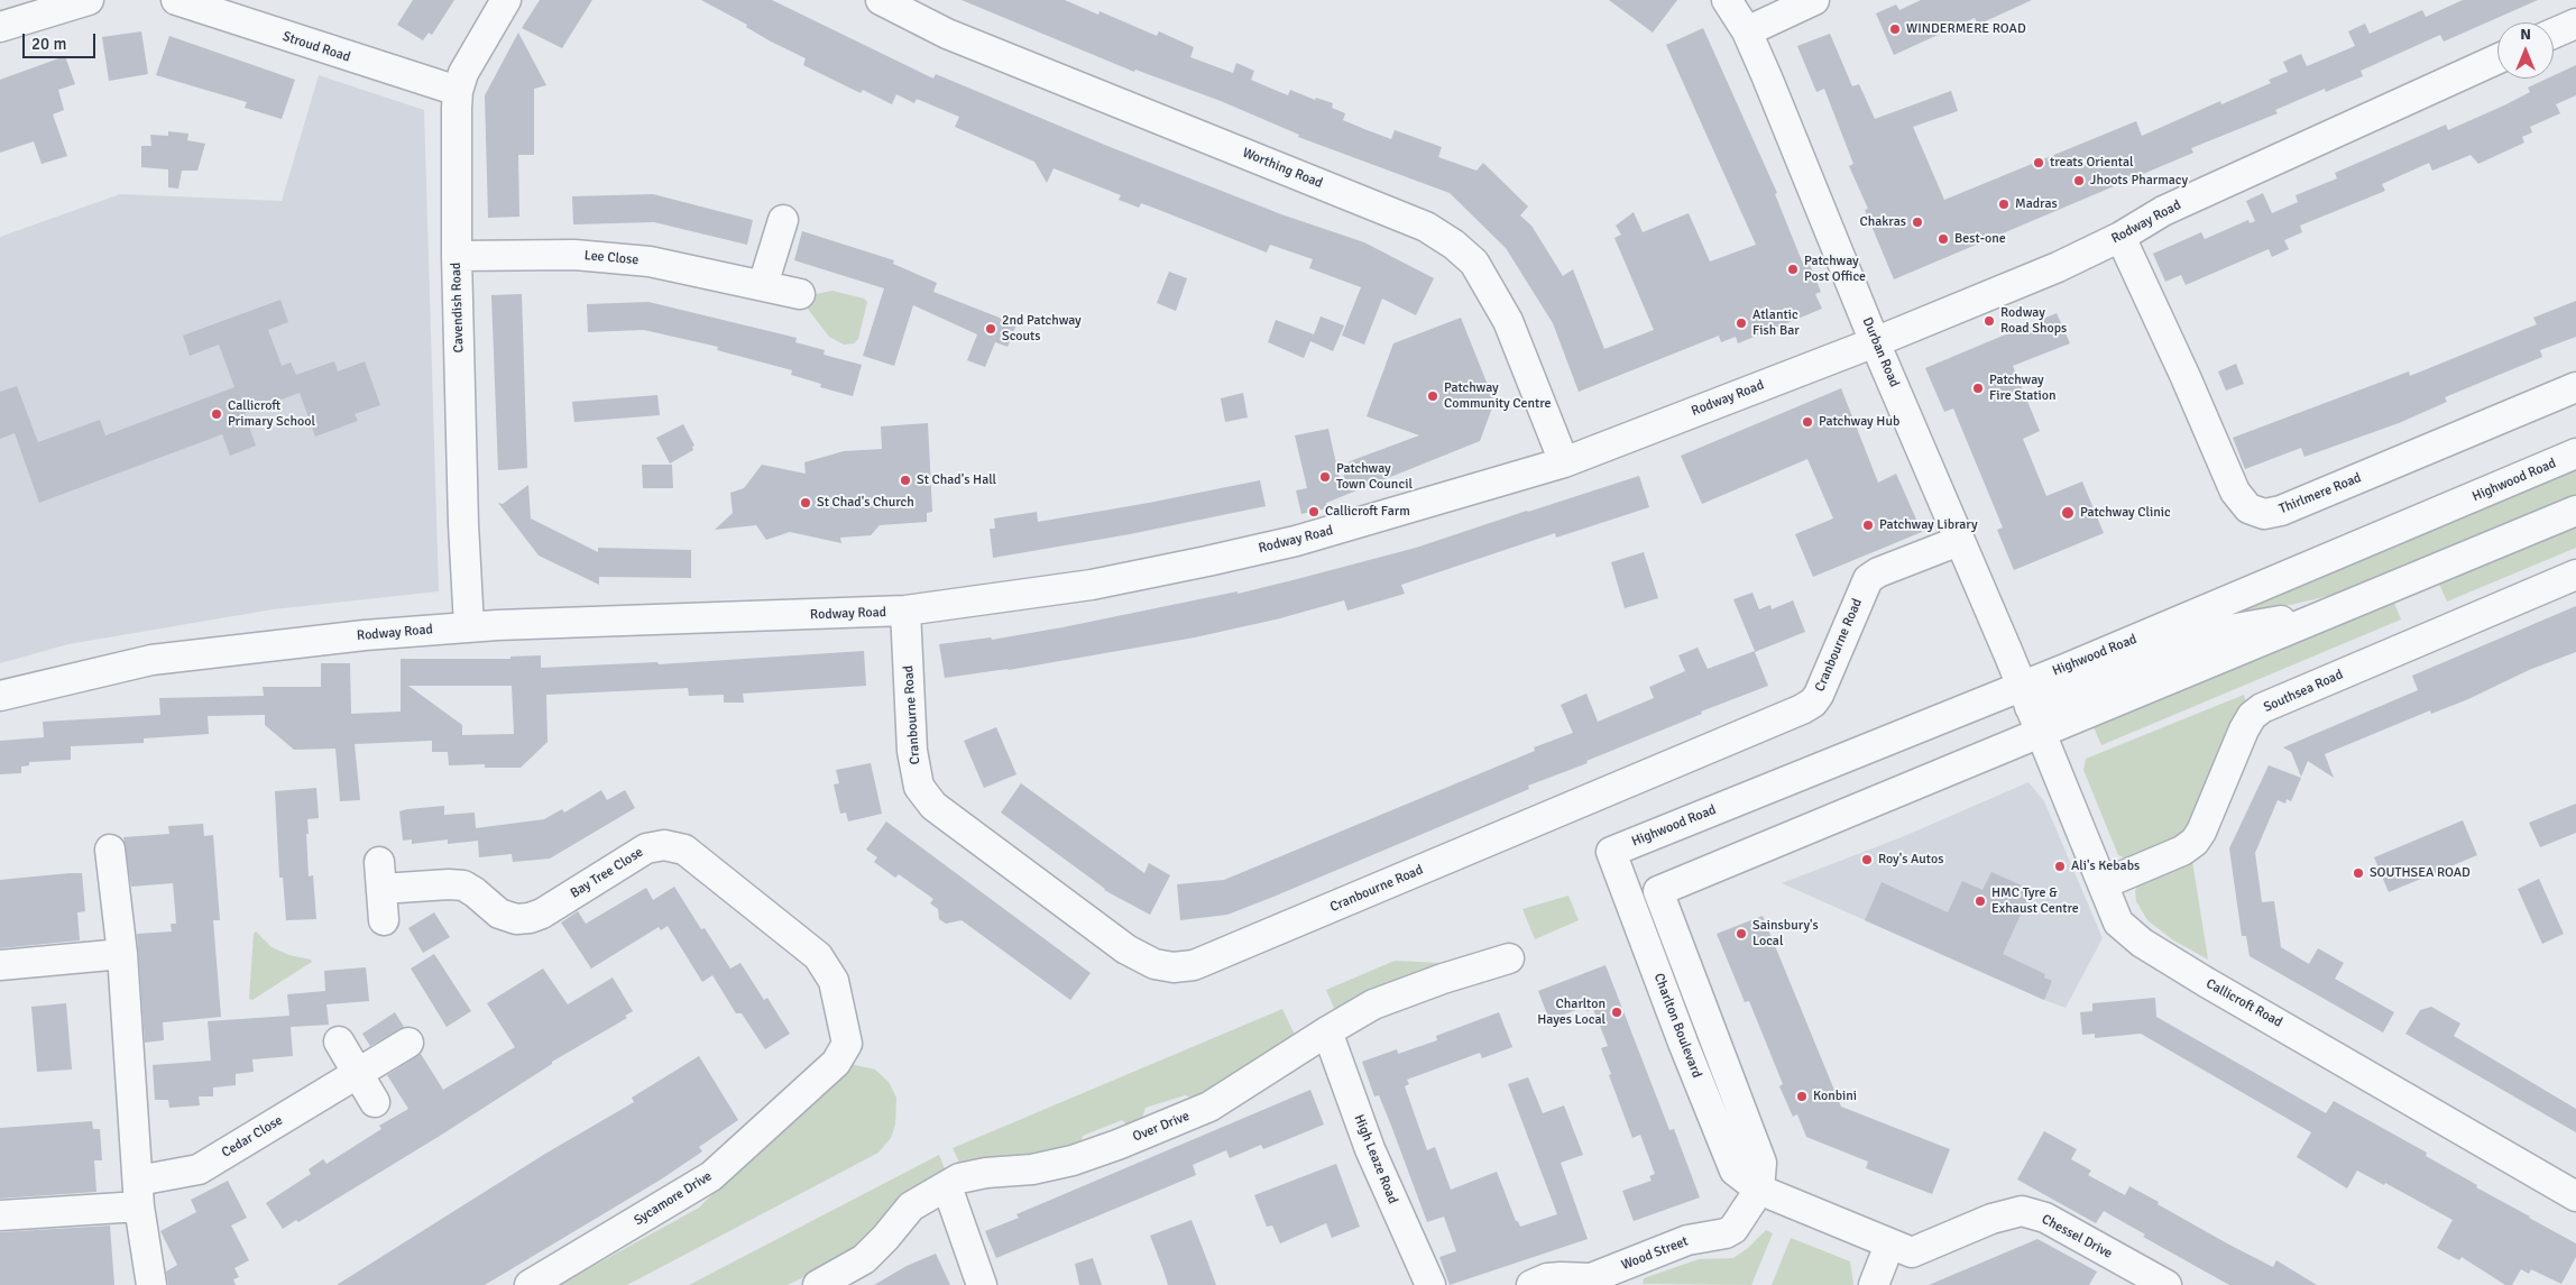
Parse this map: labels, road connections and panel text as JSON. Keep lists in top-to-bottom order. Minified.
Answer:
{"streets":{"street":["Stroud Road","Worthing Road","Rodway Road","Lee Close","Cavendish Road","Durban Road","Highwood Road","Thirlmere Road","Cranbourne Road","Southsea Road","Bay Tree Close","Callicroft Road","Charlton Boulevard","Over Drive","Cedar Close","High Leaze Road","Sycamore Drive","Chessel Drive","Wood Street"]},"crossings":[["Stroud Road","Cavendish Road"],["Worthing Road","Rodway Road"],["Rodway Road","Cavendish Road"],["Rodway Road","Durban Road"],["Rodway Road","Thirlmere Road"],["Rodway Road","Cranbourne Road"],["Lee Close","Cavendish Road"],["Durban Road","Highwood Road"],["Durban Road","Cranbourne Road"],["Durban Road","Callicroft Road"],["Highwood Road","Callicroft Road"],["Highwood Road","Charlton Boulevard"],["Highwood Road","Wood Street"],["Southsea Road","Callicroft Road"],["Bay Tree Close","Sycamore Drive"],["Charlton Boulevard","Chessel Drive"],["Charlton Boulevard","Wood Street"],["Over Drive","High Leaze Road"]],"places":["WINDERMERE ROAD","treats Oriental","Jhoots Pharmacy","Madras","Chakras","Best-one","Patchway Post Office","Rodway Road Shops","Atlantic Fish Bar","2nd Patchway Scouts","Patchway Fire Station","Patchway Community Centre","Callicroft Primary School","Patchway Hub","Patchway Town Council","St Chad's Hall","St Chad's Church","Callicroft Farm","Patchway Clinic","Patchway Library","Roy's Autos","Ali's Kebabs","SOUTHSEA ROAD","HMC Tyre & Exhaust Centre","Sainsbury's Local","Charlton Hayes Local","Konbini"],"scale_bar":"20 m","north":"top"}
